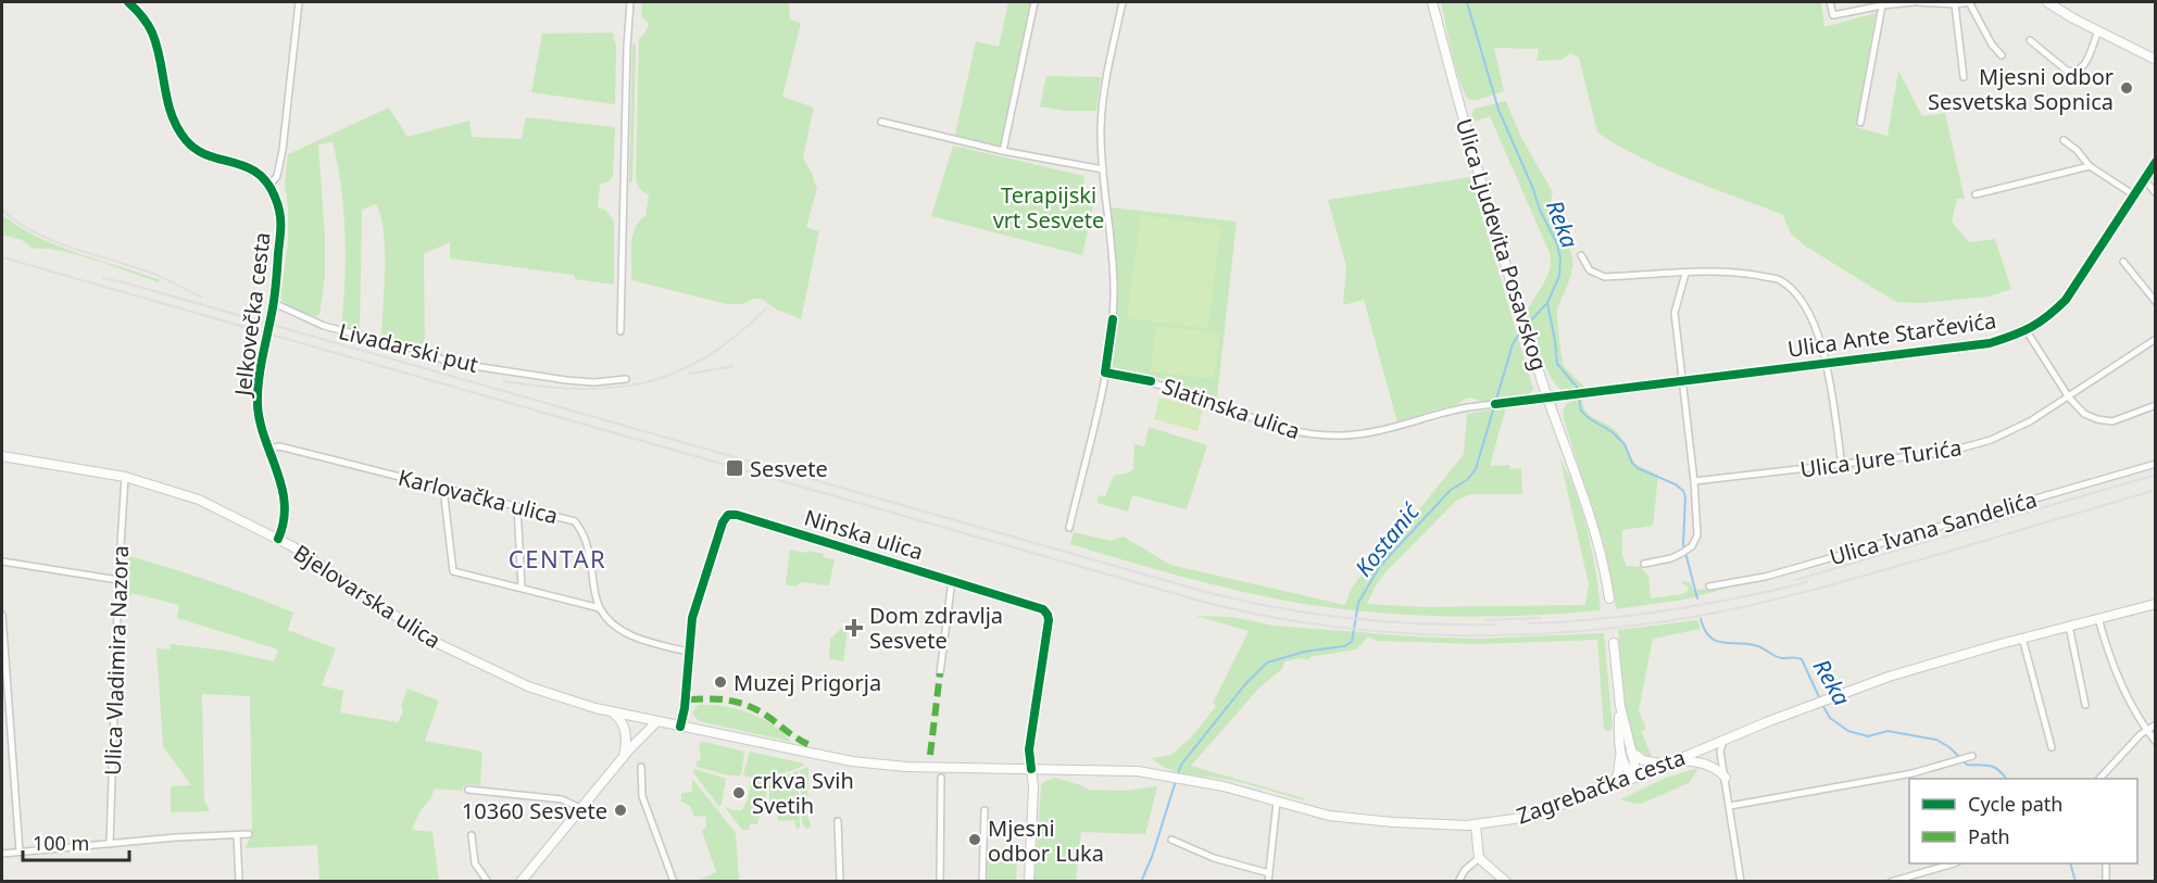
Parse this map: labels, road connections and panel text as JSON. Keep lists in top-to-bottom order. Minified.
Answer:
{"streets":{"main road":["Ulica Ljudevita Posavskog","Jelkovečka cesta","Bjelovarska ulica","Zagrebačka cesta"],"street":["Ulica Ante Starčevića","Livadarski put","Slatinska ulica","Ulica Jure Turića","Karlovačka ulica","Ulica Ivana Sandelića","Ninska ulica","Ulica Vladimira Nazora"]},"crossings":[["Ulica Ljudevita Posavskog","Ulica Ante Starčevića"],["Ulica Ljudevita Posavskog","Slatinska ulica"],["Jelkovečka cesta","Livadarski put"],["Jelkovečka cesta","Karlovačka ulica"],["Jelkovečka cesta","Bjelovarska ulica"],["Ulica Ante Starčevića","Slatinska ulica"],["Ninska ulica","Bjelovarska ulica"],["Ninska ulica","Zagrebačka cesta"],["Bjelovarska ulica","Ulica Vladimira Nazora"],["Bjelovarska ulica","Zagrebačka cesta"]],"districts":["CENTAR"],"water":["Reka","Kostanić"],"parks":["Terapijski vrt Sesvete"],"places":{"other":["Mjesni odbor Sesvetska Sopnica","Muzej Prigorja","crkva Svih Svetih","10360 Sesvete","Mjesni odbor Luka"],"transit":["Sesvete"],"health":["Dom zdravlja Sesvete"]},"legend":["Cycle path","Path"],"scale_bar":"100 m"}
